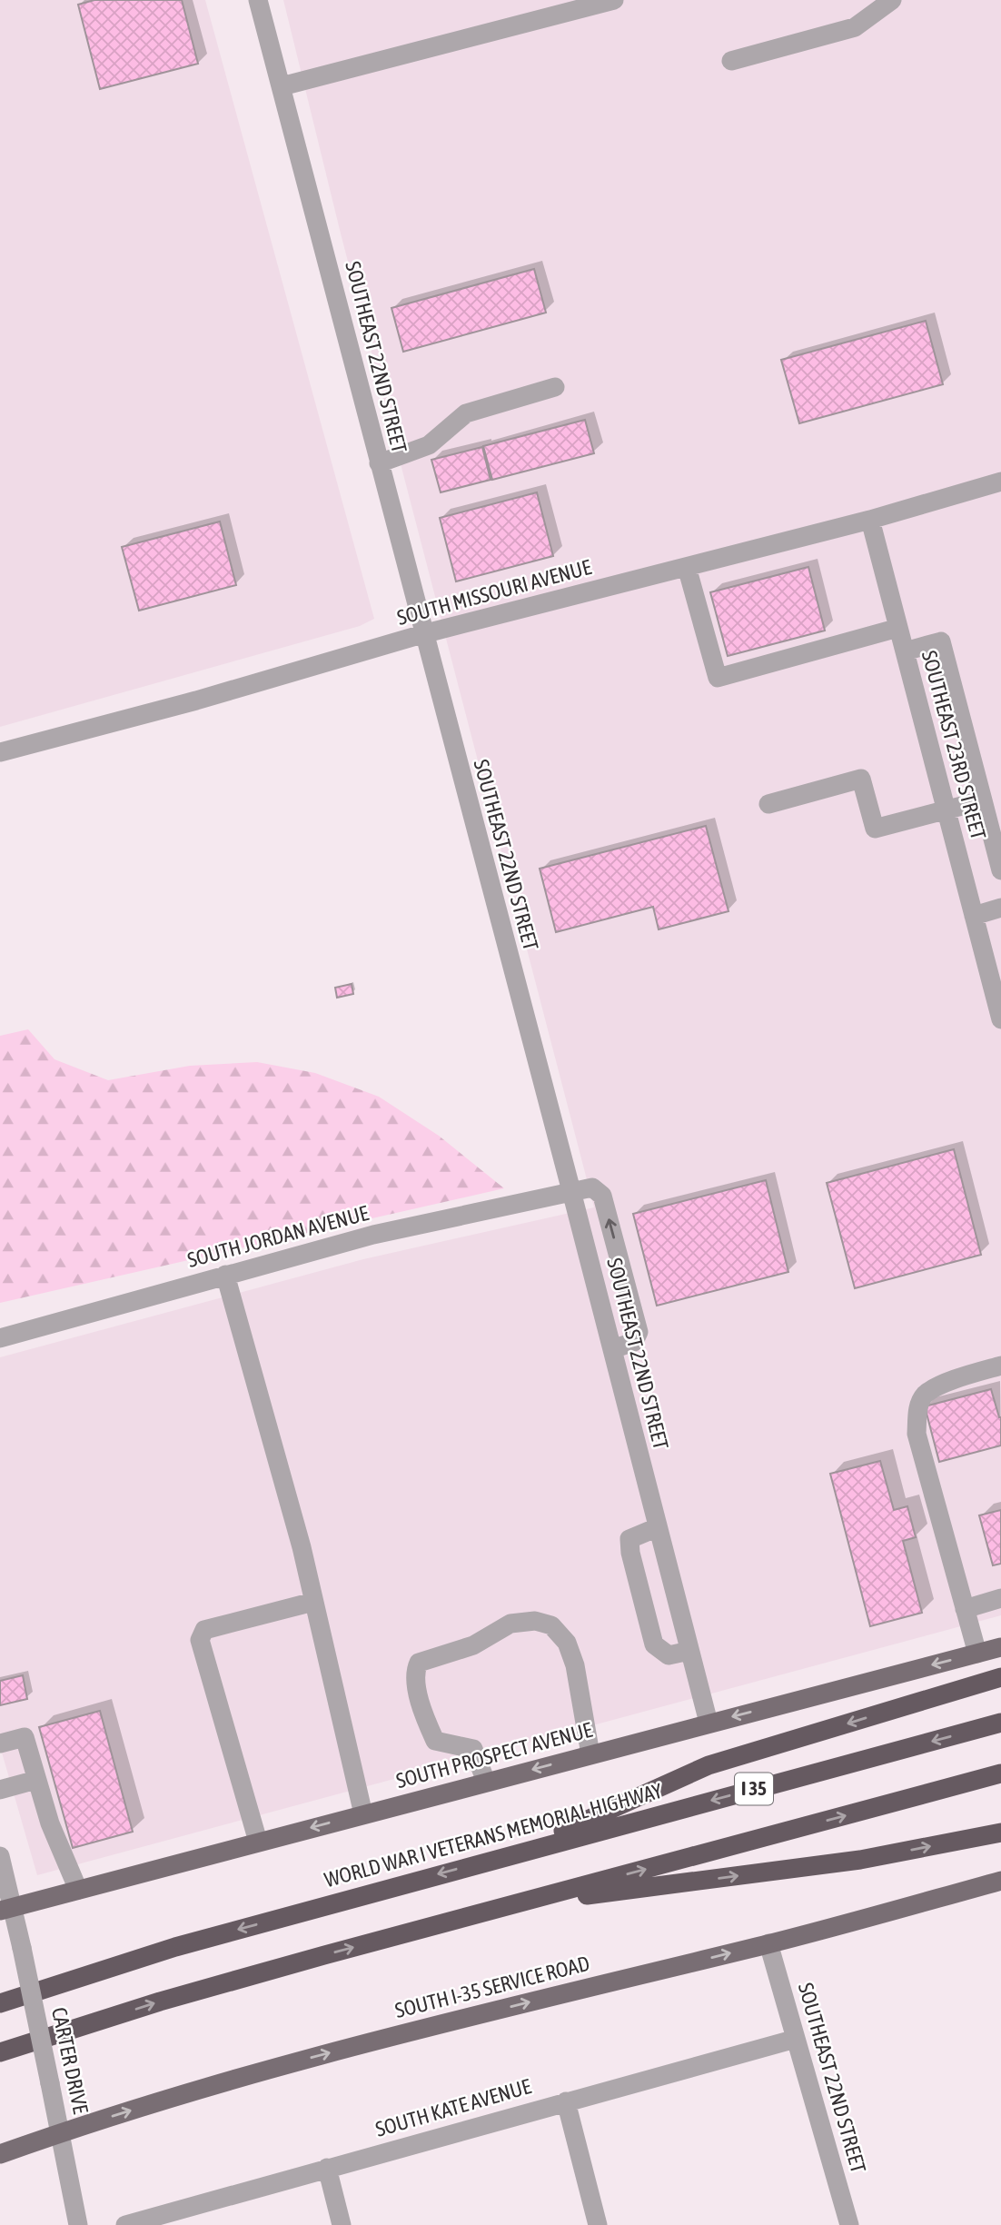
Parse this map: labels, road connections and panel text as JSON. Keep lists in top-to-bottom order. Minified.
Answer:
{"streets":{"highway":["I 35","WORLD WAR I VETERANS MEMORIAL HIGHWAY"],"main road":["SOUTH PROSPECT AVENUE","SOUTH I-35 SERVICE ROAD"],"street":["SOUTHEAST 22ND STREET","SOUTH MISSOURI AVENUE","SOUTHEAST 23RD STREET","SOUTH JORDAN AVENUE","CARTER DRIVE","SOUTH KATE AVENUE"]},"crossings":[["SOUTHEAST 22ND STREET","SOUTH MISSOURI AVENUE"],["SOUTHEAST 22ND STREET","SOUTH JORDAN AVENUE"],["SOUTHEAST 22ND STREET","SOUTH PROSPECT AVENUE"],["SOUTHEAST 22ND STREET","SOUTH I-35 SERVICE ROAD"],["SOUTHEAST 22ND STREET","SOUTH KATE AVENUE"],["SOUTH MISSOURI AVENUE","SOUTHEAST 23RD STREET"],["SOUTH PROSPECT AVENUE","CARTER DRIVE"],["SOUTH I-35 SERVICE ROAD","CARTER DRIVE"]],"one_way":["SOUTH PROSPECT AVENUE","SOUTH I-35 SERVICE ROAD"]}
